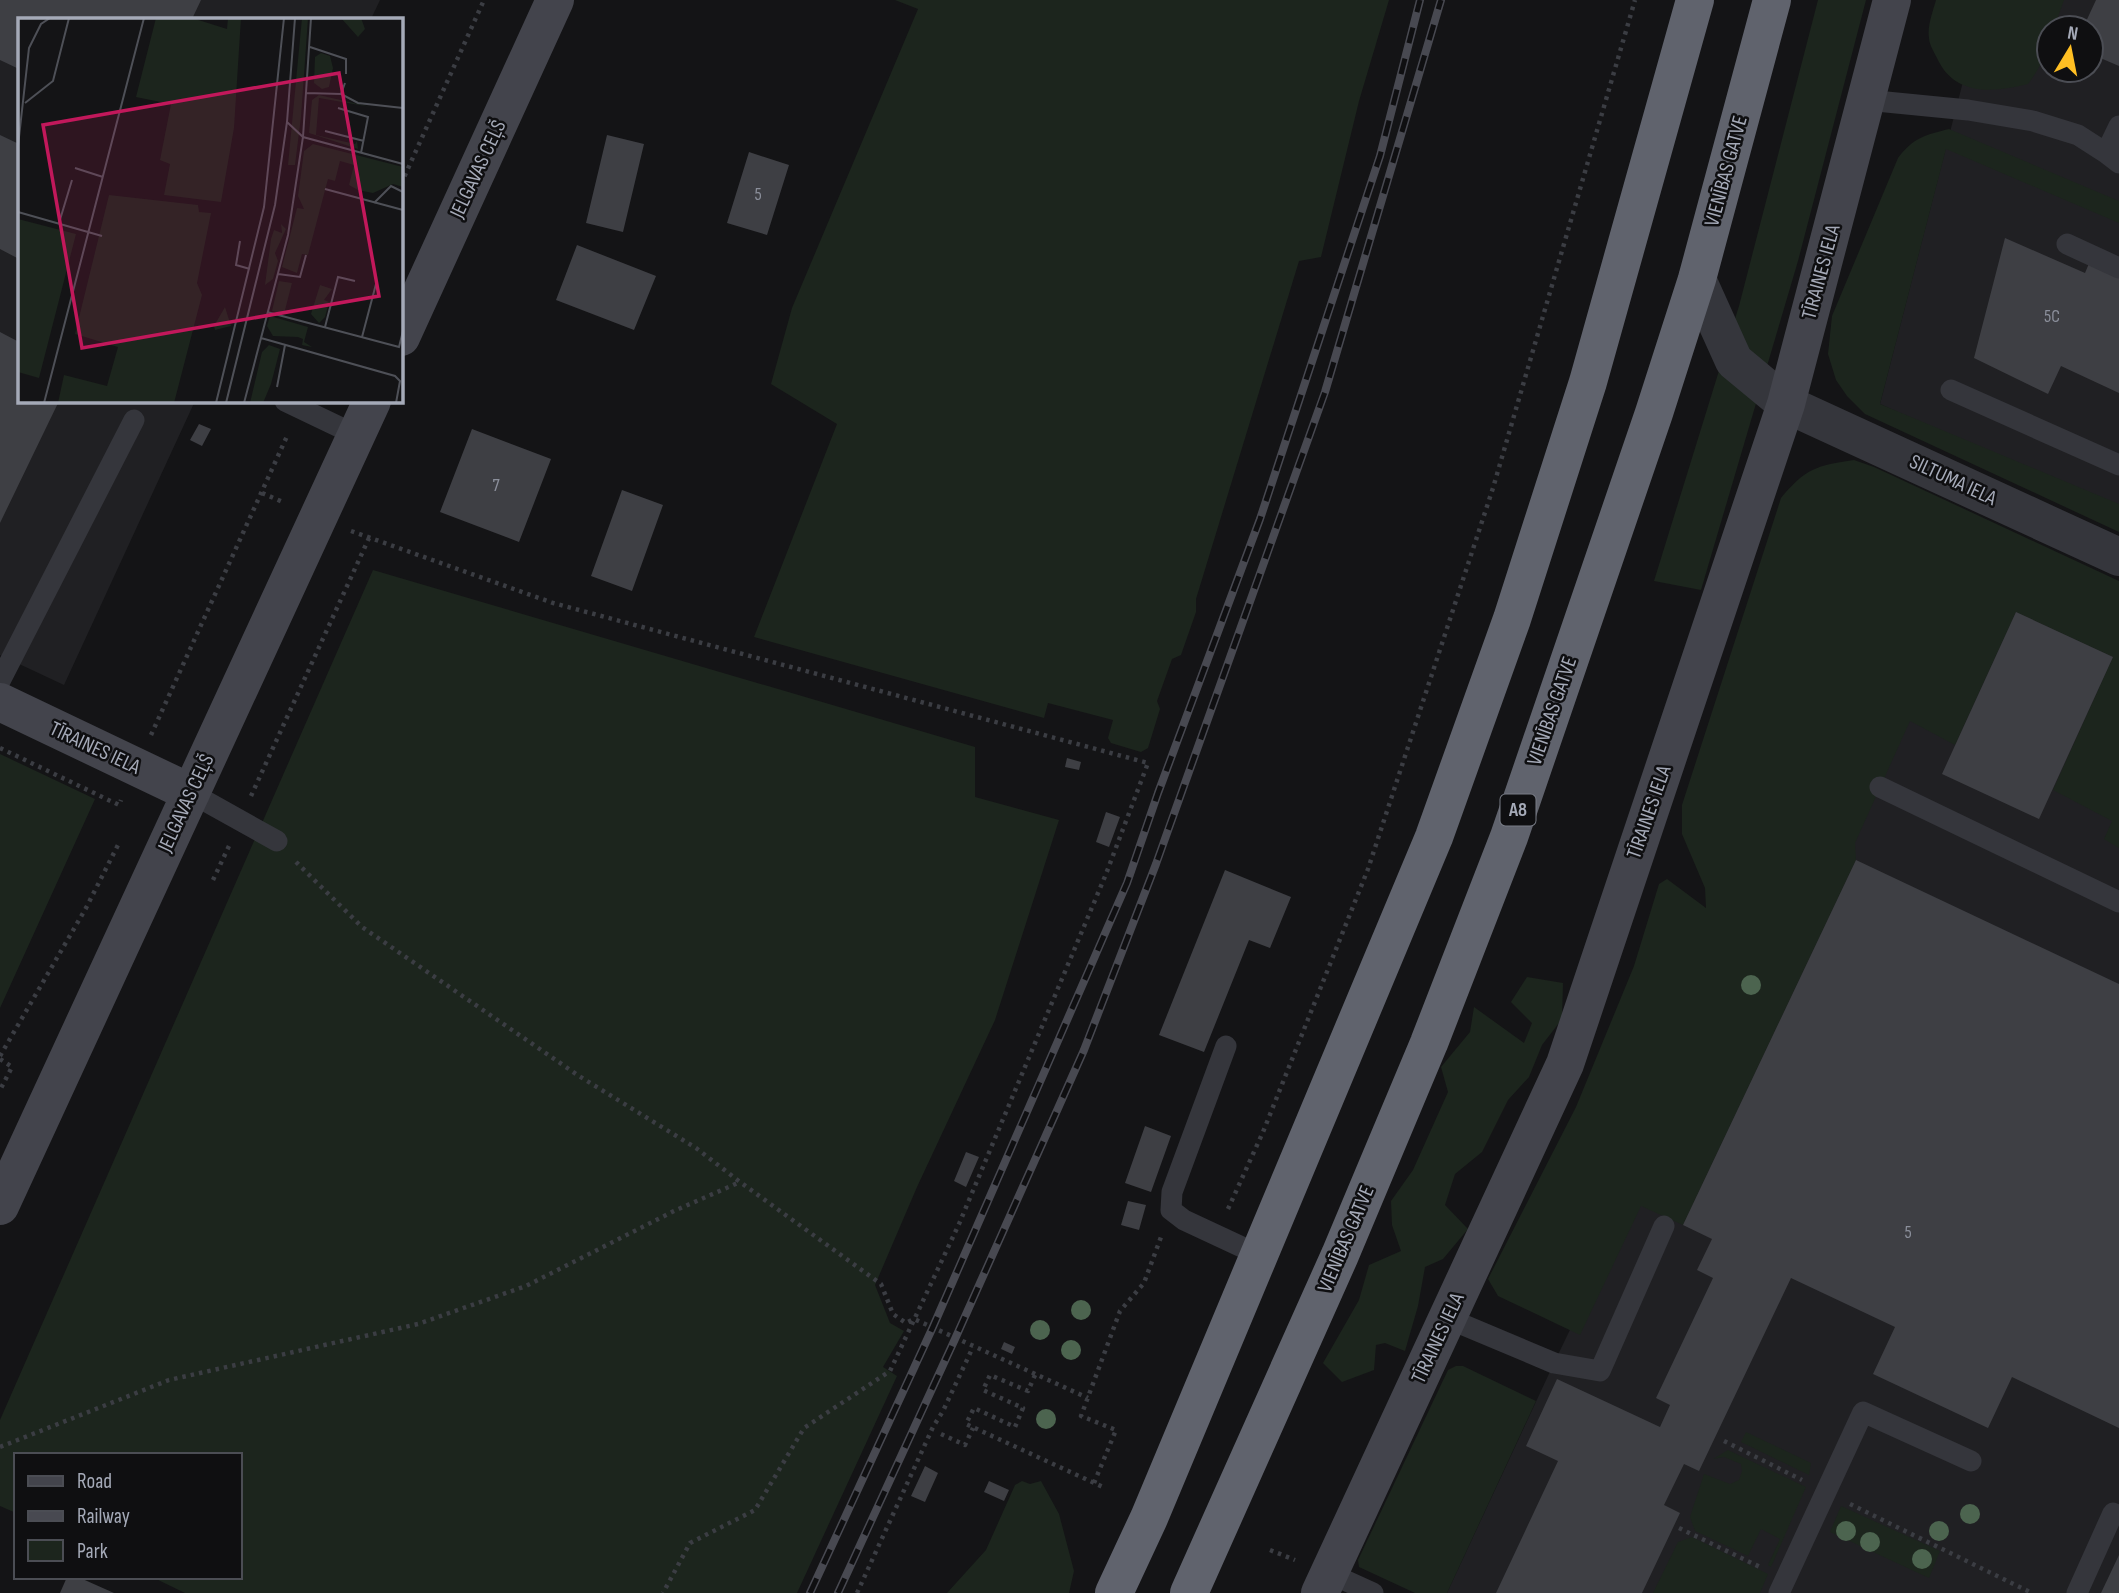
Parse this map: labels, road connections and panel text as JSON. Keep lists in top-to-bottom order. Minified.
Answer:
{"streets":{"highway":["VIENĪBAS GATVE","A8"],"street":["JELGAVAS CEĻŠ","TĪRAINES IELA","SILTUMA IELA"]},"crossings":[["JELGAVAS CEĻŠ","TĪRAINES IELA"],["VIENĪBAS GATVE","SILTUMA IELA"],["TĪRAINES IELA","SILTUMA IELA"]],"house_numbers":["5","5C","7","5"],"legend":["Road","Railway","Park"],"north":"top"}
